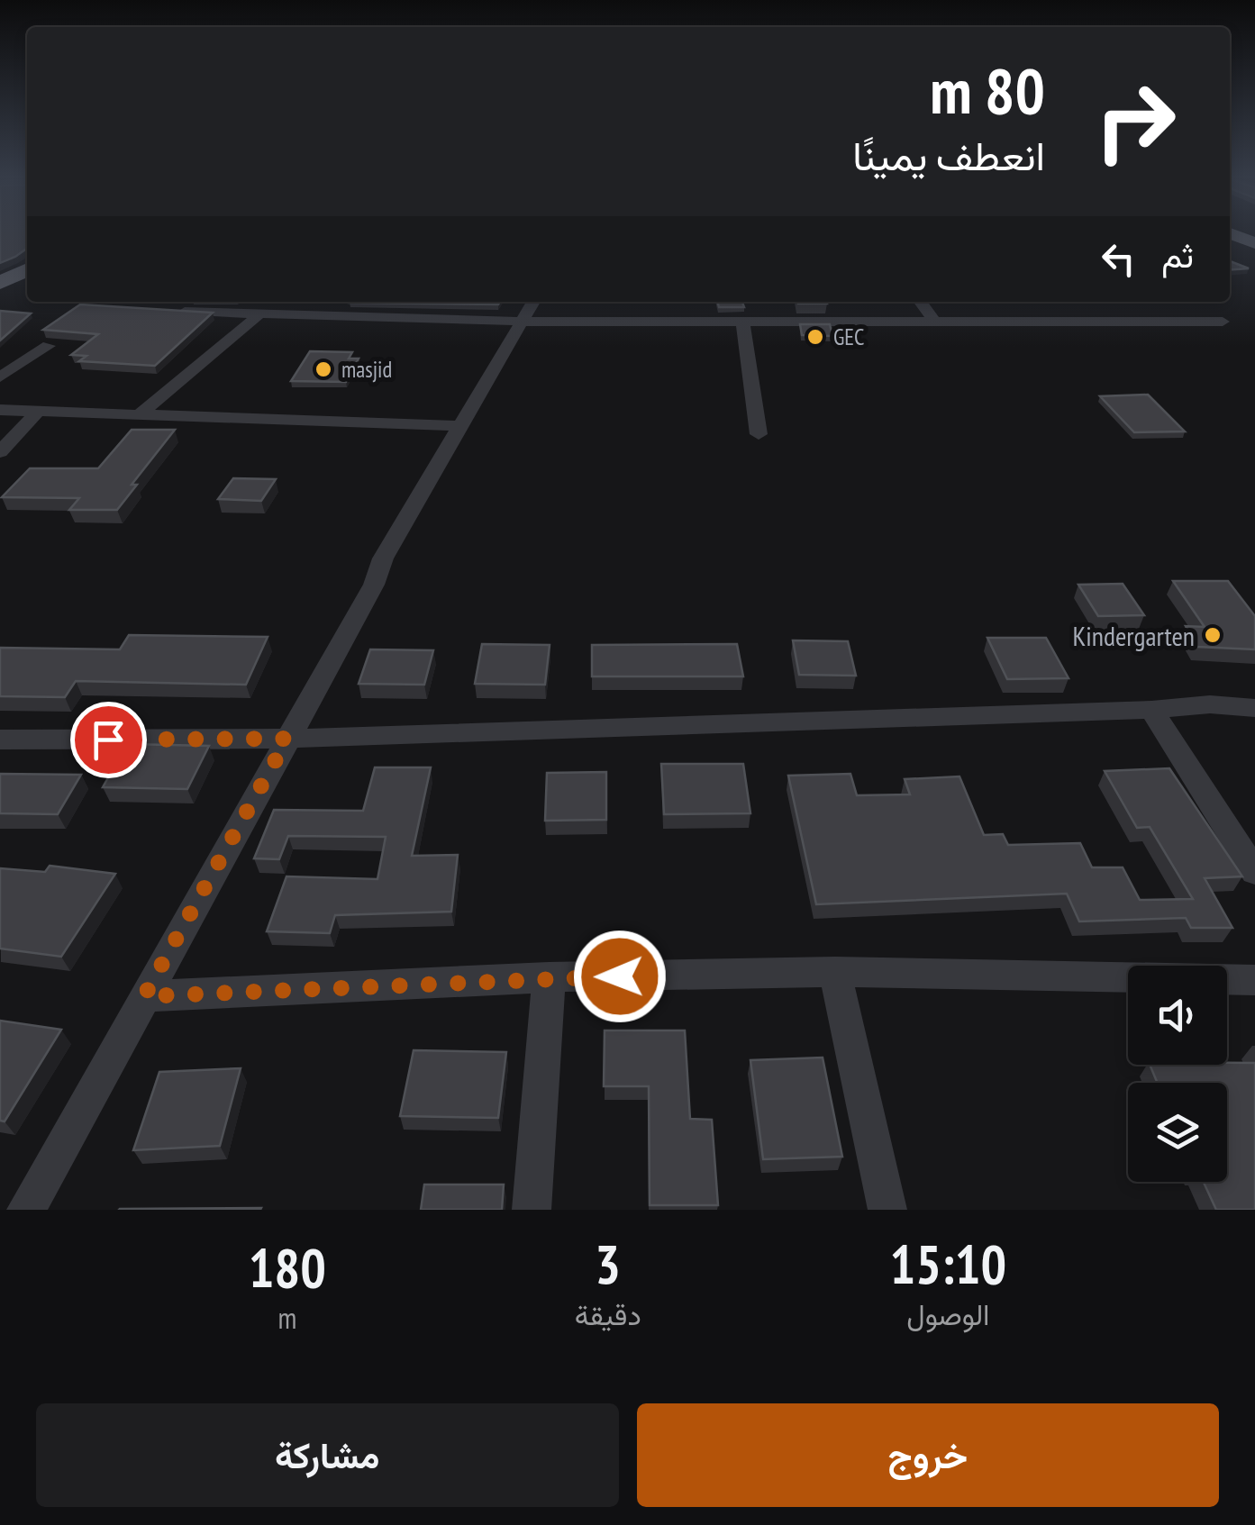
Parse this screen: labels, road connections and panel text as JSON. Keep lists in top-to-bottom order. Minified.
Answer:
{"places":["GEC","masjid","Kindergarten"],"page":{"turn":["80 m","انعطف يمينًا"],"then":"ثم","eta":["15:10","الوصول","3","دقيقة","180","m"],"buttons":["خروج","مشاركة"]}}
